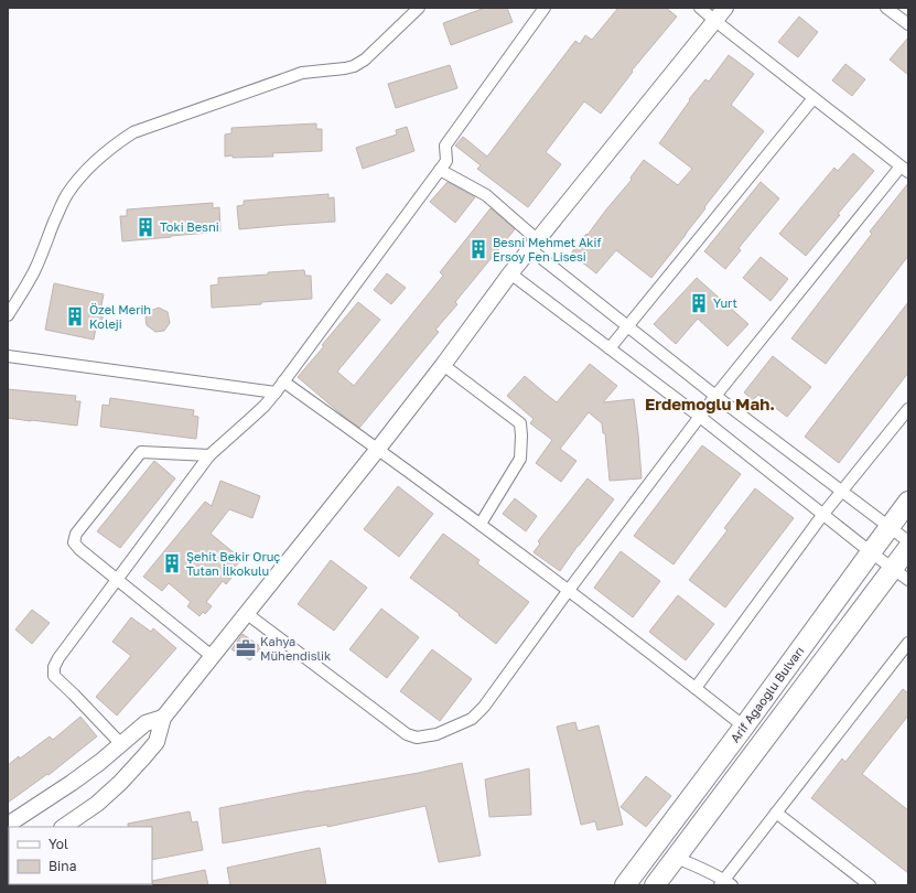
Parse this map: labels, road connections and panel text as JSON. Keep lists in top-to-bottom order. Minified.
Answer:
{"streets":{"highway":["Arif Ağaoğlu Bulvarı"]},"districts":["Erdemoğlu Mah."],"places":{"building":["Toki Besni","Besni Mehmet Akif Ersoy Fen Lisesi","Yurt","Özel Merih Koleji","Şehit Bekir Oruç Tutan İlkokulu"],"office":["Kahya Mühendislik"]},"legend":["Yol","Bina"]}
